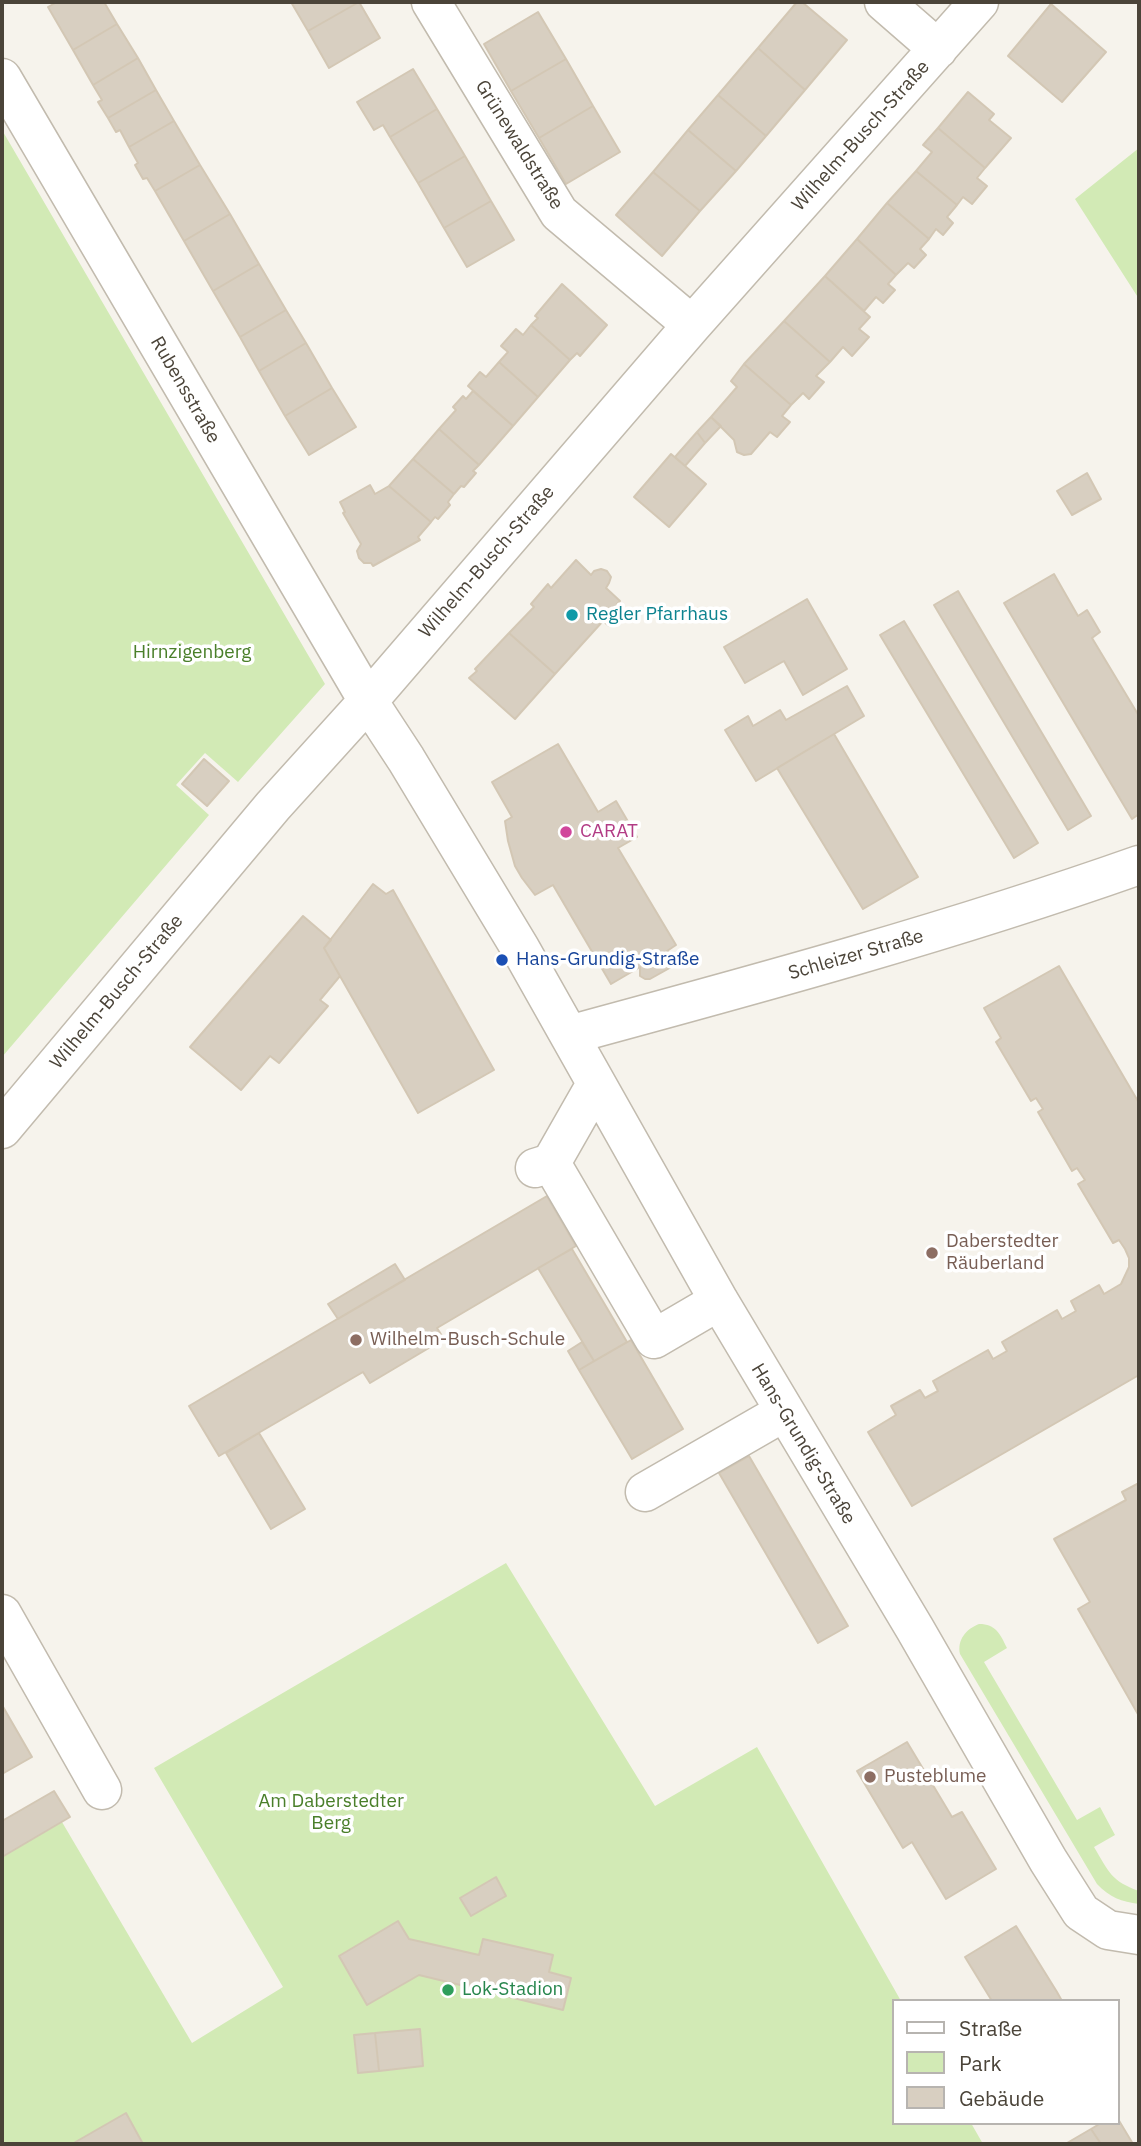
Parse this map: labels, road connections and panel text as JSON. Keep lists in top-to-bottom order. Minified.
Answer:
{"streets":{"street":["Wilhelm-Busch-Straße","Grünewaldstraße","Rubensstraße","Schleizer Straße","Hans-Grundig-Straße"]},"crossings":[["Wilhelm-Busch-Straße","Grünewaldstraße"],["Wilhelm-Busch-Straße","Rubensstraße"],["Wilhelm-Busch-Straße","Hans-Grundig-Straße"],["Rubensstraße","Hans-Grundig-Straße"],["Schleizer Straße","Hans-Grundig-Straße"]],"parks":["Hirnzigenberg","Am Daberstedter Berg"],"places":["Regler Pfarrhaus","CARAT","Hans-Grundig-Straße","Daberstedter Räuberland","Wilhelm-Busch-Schule","Pusteblume","Lok-Stadion"],"legend":["Straße","Park","Gebäude"]}
